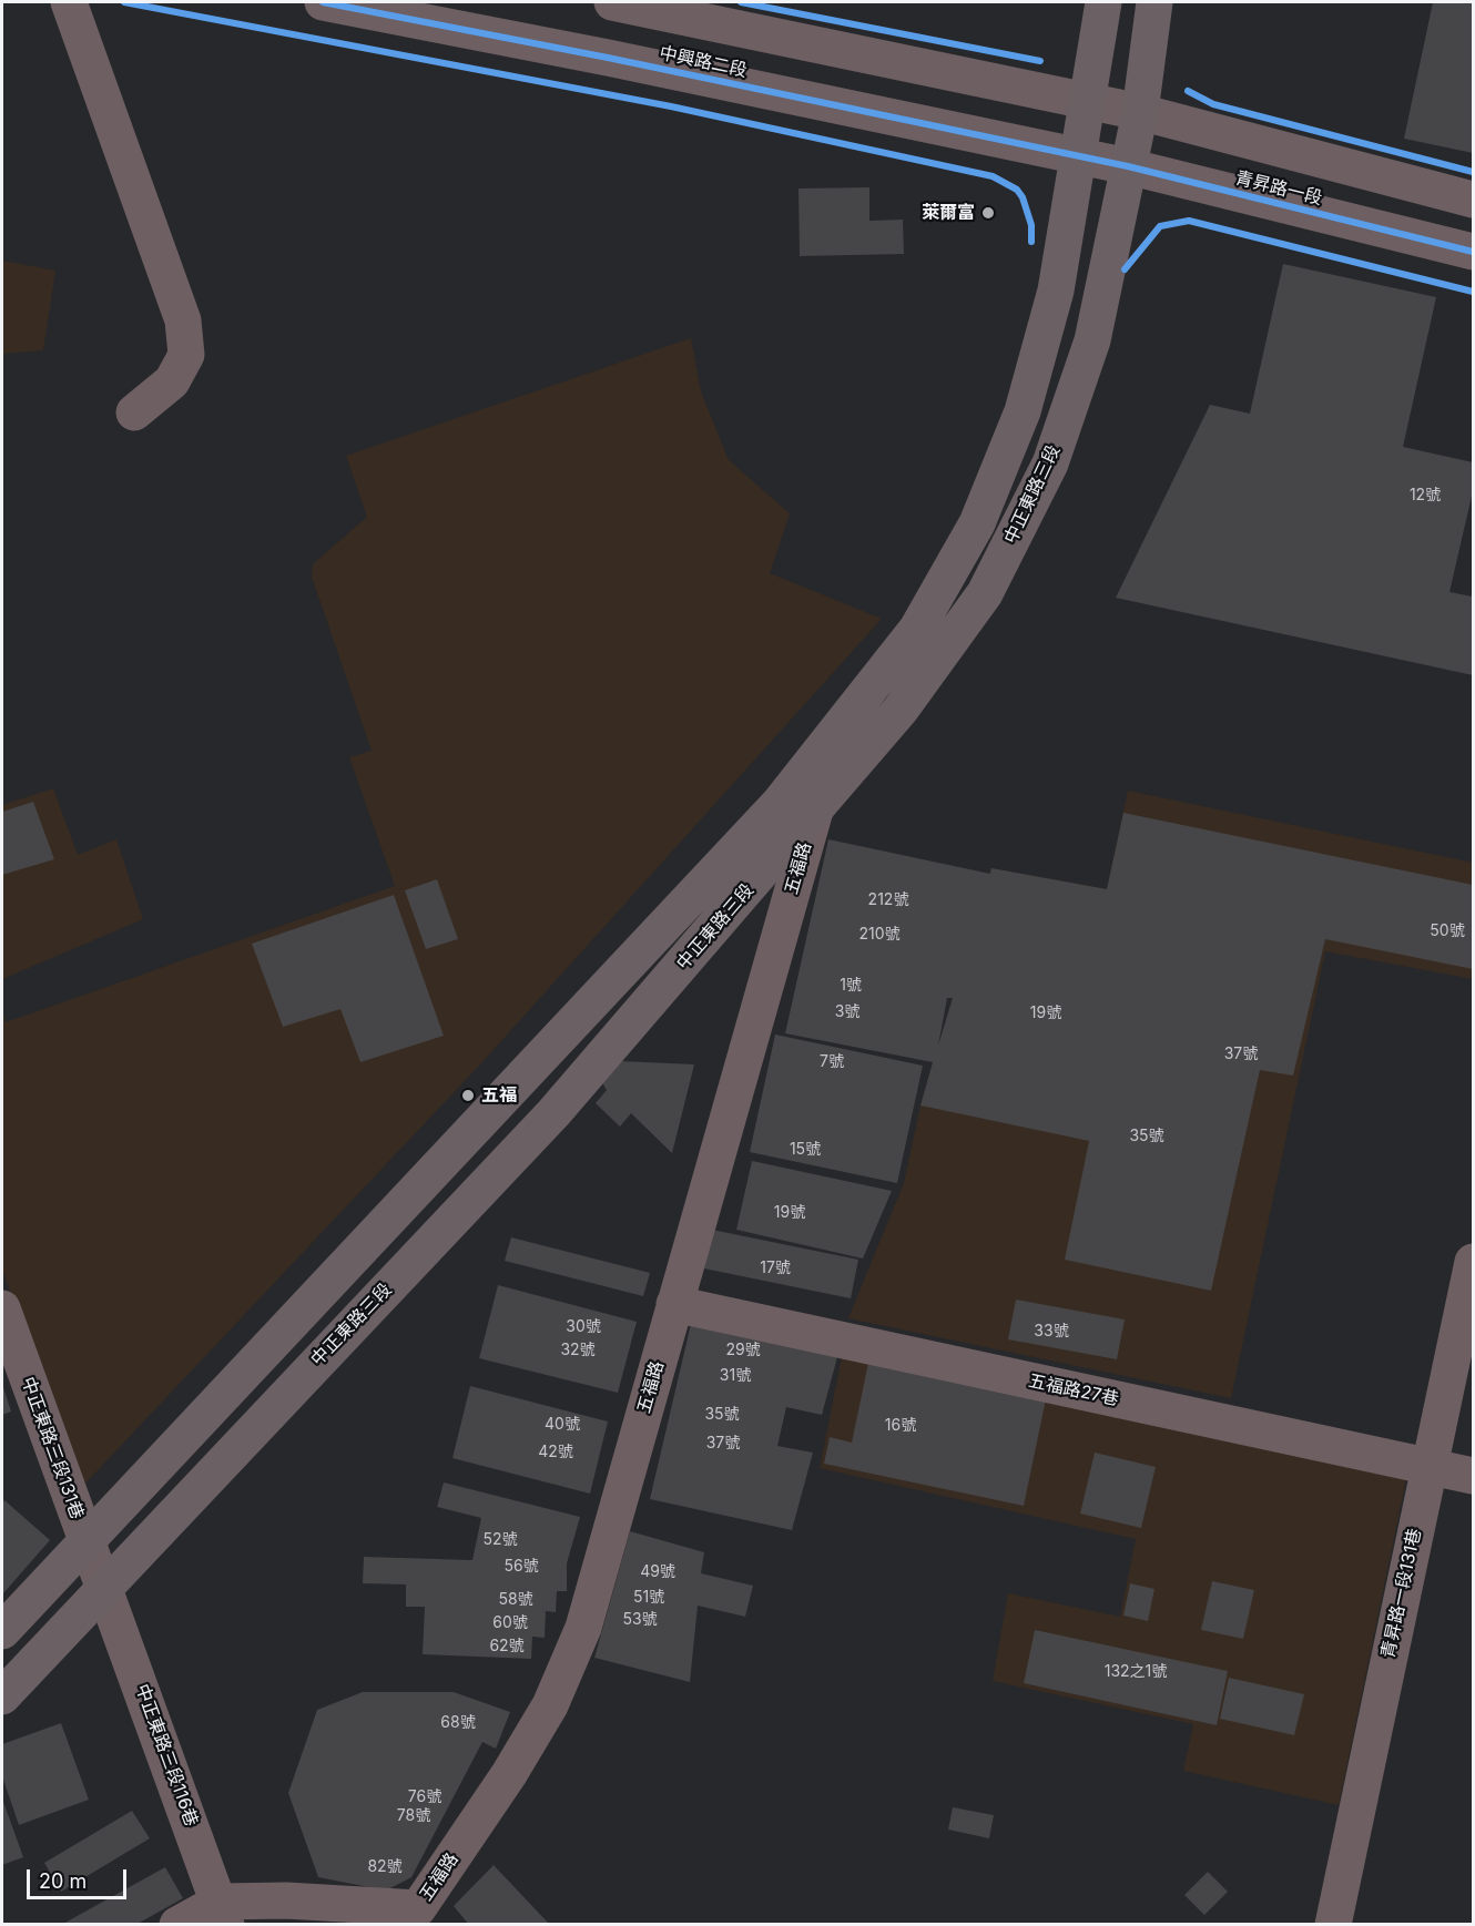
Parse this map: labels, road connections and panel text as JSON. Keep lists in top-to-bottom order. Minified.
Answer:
{"streets":{"main road":["中正東路三段"],"street":["中興路二段","青昇路一段","五福路","五福路27巷","中正東路三段131巷","青昇路一段131巷","中正東路三段116巷"]},"crossings":[["中興路二段","青昇路一段"],["中興路二段","中正東路三段"],["青昇路一段","中正東路三段"],["中正東路三段","五福路"],["中正東路三段","中正東路三段131巷"],["中正東路三段","中正東路三段116巷"],["五福路","五福路27巷"],["五福路27巷","青昇路一段131巷"],["中正東路三段131巷","中正東路三段116巷"]],"places":["萊爾富","五福"],"house_numbers":["12號","212號","50號","210號","1號","3號","19號","37號","7號","35號","15號","19號","17號","30號","33號","32號","29號","31號","35號","40號","16號","37號","42號","52號","56號","49號","51號","58號","53號","60號","62號","132之1號","68號","76號","78號","82號"],"scale_bar":"20 m"}
